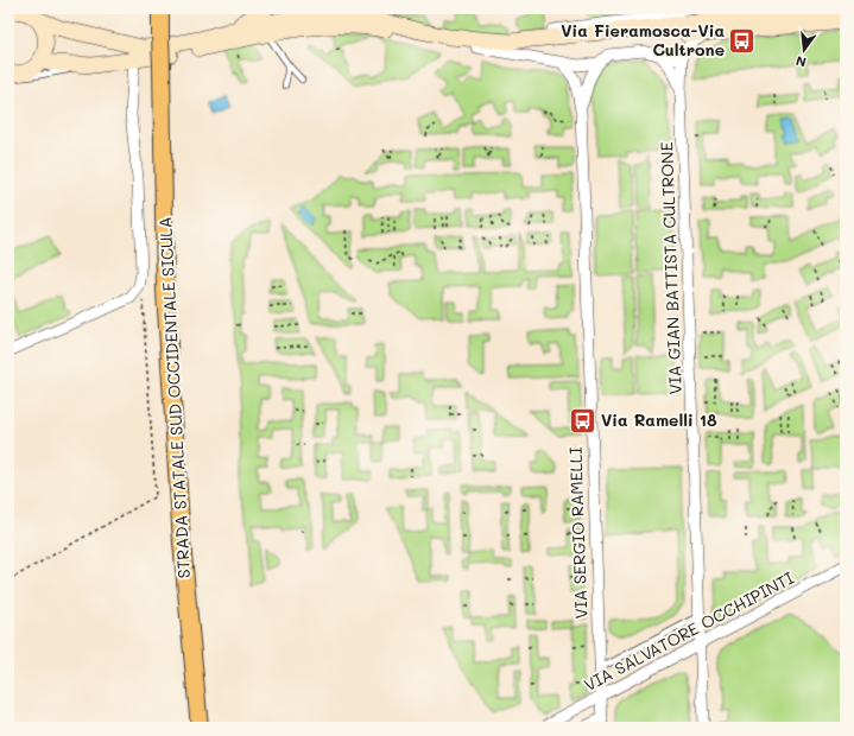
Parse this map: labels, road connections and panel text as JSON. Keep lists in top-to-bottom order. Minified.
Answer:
{"streets":{"main road":["STRADA STATALE SUD OCCIDENTALE SICULA"],"street":["VIA GIAN BATTISTA CULTRONE","VIA SERGIO RAMELLI","VIA SALVATORE OCCHIPINTI"]},"crossings":[["VIA GIAN BATTISTA CULTRONE","VIA SALVATORE OCCHIPINTI"],["VIA SERGIO RAMELLI","VIA SALVATORE OCCHIPINTI"]],"places":{"bus stop":["Via Fieramosca-Via Cultrone","Via Ramelli 18"]},"north":"bottom"}
